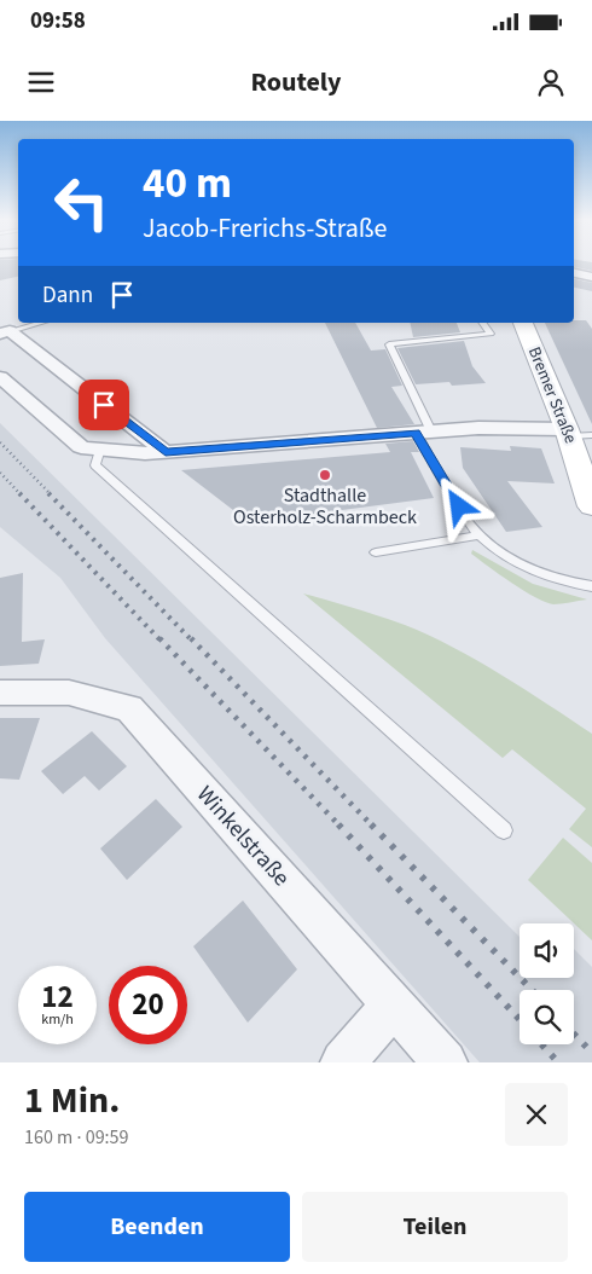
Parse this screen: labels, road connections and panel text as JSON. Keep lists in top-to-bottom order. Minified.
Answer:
{"streets":{"street":["Bremer Straße","Winkelstraße"]},"places":["Stadthalle Osterholz-Scharmbeck"],"page":{"status":"09:58","header":"Routely","turn":["40 m","Jacob-Frerichs-Straße"],"then":"Dann","speed":"12 km/h","limit":"20","heading":["1 Min.","160 m · 09:59"],"buttons":["Beenden","Teilen"]}}
